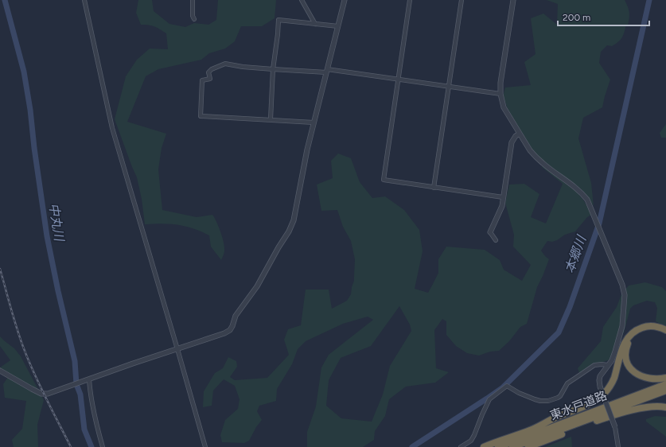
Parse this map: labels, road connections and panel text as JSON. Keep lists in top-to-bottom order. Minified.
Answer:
{"streets":{"highway":["東水戸道路"]},"water":["中丸川","本郷川"],"scale_bar":"200 m"}
